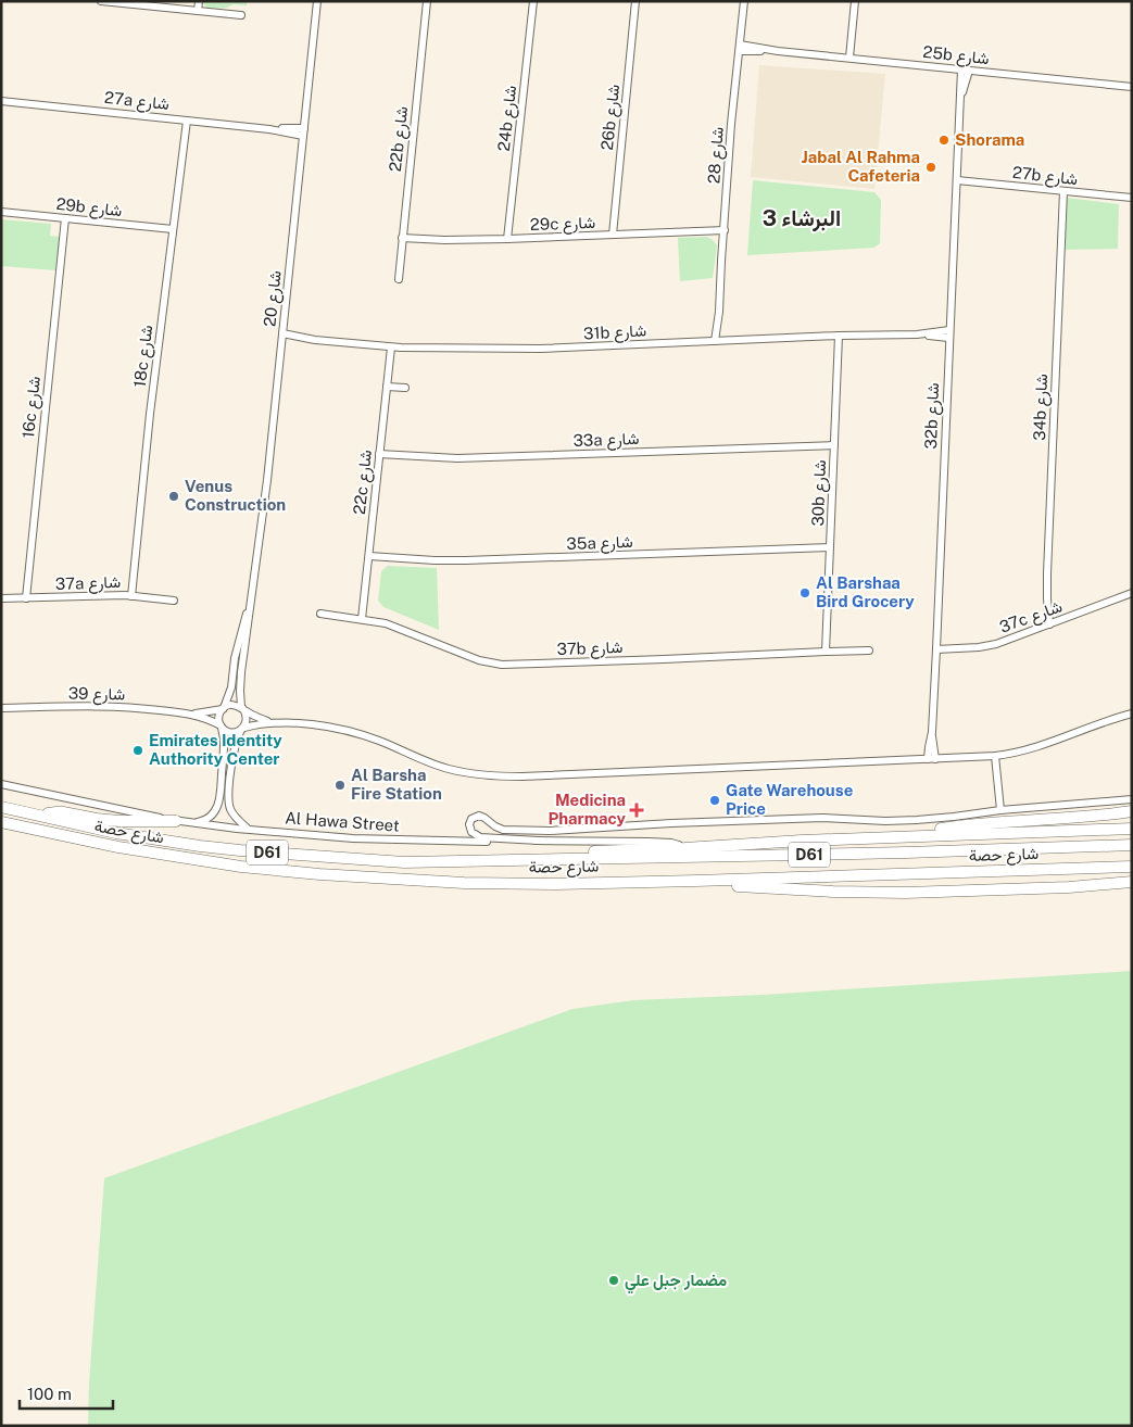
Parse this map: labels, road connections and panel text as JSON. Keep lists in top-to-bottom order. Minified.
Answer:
{"streets":{"main road":["شارع حصة","D61"],"street":["25b شارع","27a شارع","26b شارع","24b شارع","22b شارع","شارع 28","27b شارع","29b شارع","29c شارع","شارع 20","31b شارع","18c شارع","16c شارع","34b شارع","32b شارع","33a شارع","22c شارع","30b شارع","35a شارع","37a شارع","37c شارع","37b شارع","شارع 39","Al Hawa Street"]},"crossings":[["25b شارع","شارع 28"],["25b شارع","32b شارع"],["27a شارع","شارع 20"],["27a شارع","18c شارع"],["26b شارع","29c شارع"],["24b شارع","29c شارع"],["22b شارع","29c شارع"],["شارع 28","29c شارع"],["شارع 28","31b شارع"],["27b شارع","34b شارع"],["27b شارع","32b شارع"],["29b شارع","18c شارع"],["29b شارع","16c شارع"],["شارع 20","31b شارع"],["شارع 20","شارع 39"],["31b شارع","32b شارع"],["31b شارع","22c شارع"],["31b شارع","30b شارع"],["18c شارع","37a شارع"],["16c شارع","37a شارع"],["34b شارع","37c شارع"],["32b شارع","37c شارع"],["33a شارع","22c شارع"],["33a شارع","30b شارع"],["22c شارع","35a شارع"],["22c شارع","37b شارع"],["30b شارع","35a شارع"],["30b شارع","37b شارع"],["Al Hawa Street","شارع حصة"],["شارع حصة","D61"]],"districts":["البرشاء 3"],"places":{"other":["Shorama","Jabal Al Rahma Cafeteria","Venus Construction","Al Barshaa Bird Grocery","Emirates Identity Authority Center","Al Barsha Fire Station","Gate Warehouse Price","مضمار جبل علي"],"health":["Medicina Pharmacy"]},"scale_bar":"100 m"}
